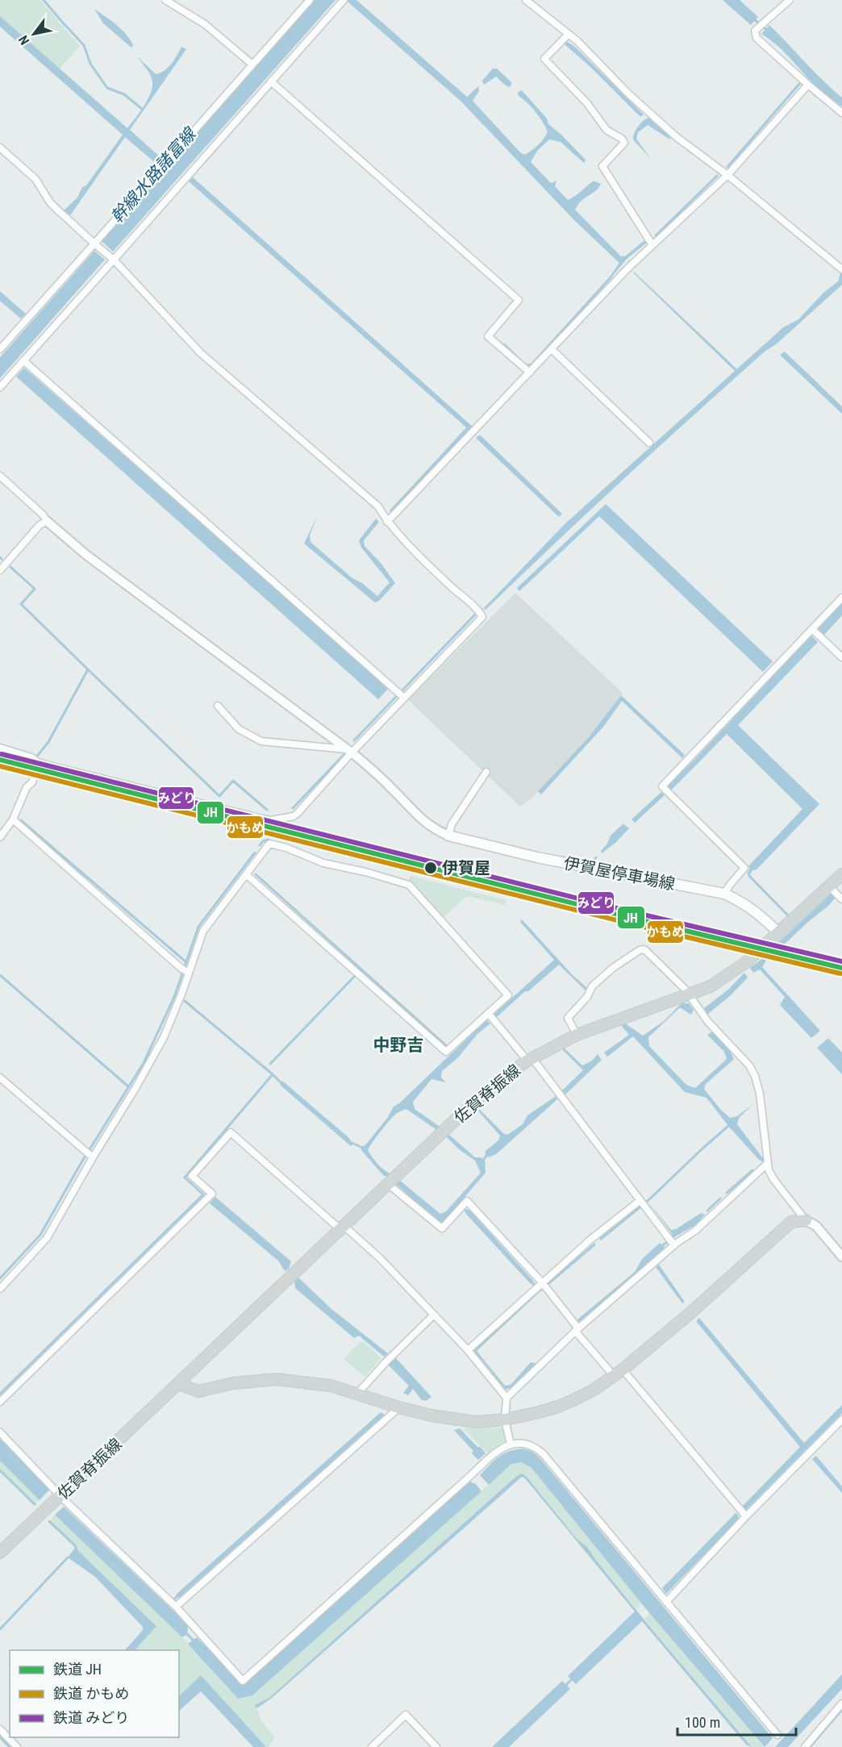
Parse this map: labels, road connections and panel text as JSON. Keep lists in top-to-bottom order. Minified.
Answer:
{"streets":{"main road":["伊賀屋停車場線","佐賀脊振線"]},"crossings":[["伊賀屋停車場線","佐賀脊振線"]],"districts":["中野吉"],"water":["幹線水路諸富線"],"places":["伊賀屋"],"lines":["rail line みどり","rail line JH","rail line かもめ"],"legend":["鉄道 JH","鉄道 かもめ","鉄道 みどり"],"scale_bar":"100 m","north":"bottom left"}
